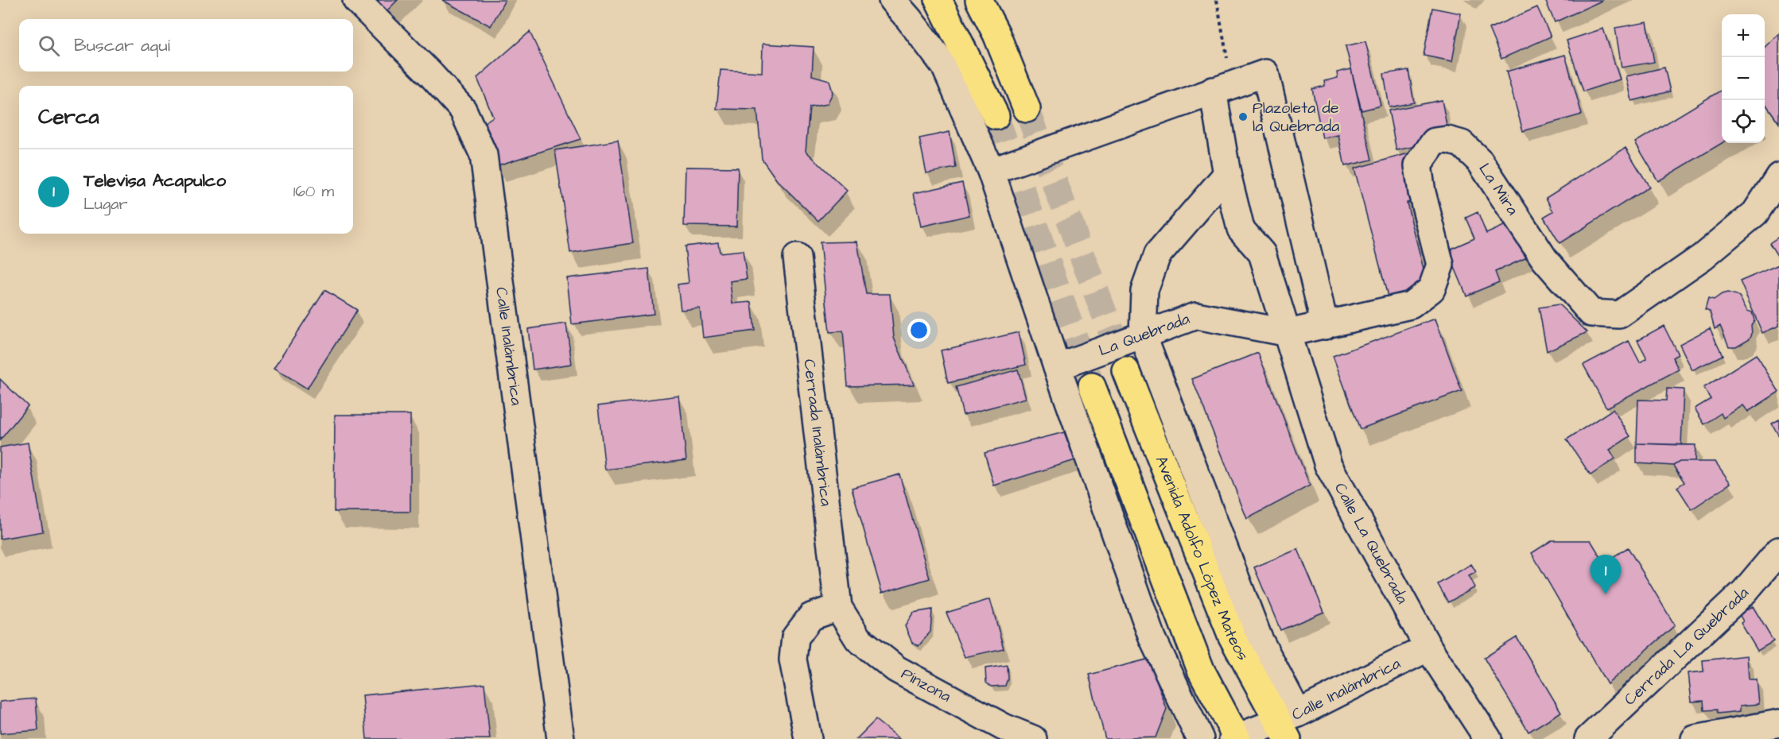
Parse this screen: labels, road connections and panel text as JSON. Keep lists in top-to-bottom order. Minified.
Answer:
{"streets":{"main road":["Avenida Adolfo López Mateos"],"street":["La Mira","La Quebrada","Calle Inalámbrica","Cerrada Inalámbrica","Calle La Quebrada","Cerrada La Quebrada","Pinzona"]},"crossings":[["La Mira","La Quebrada"],["La Mira","Calle La Quebrada"],["La Quebrada","Calle La Quebrada"],["Calle Inalámbrica","Calle La Quebrada"],["Calle Inalámbrica","Avenida Adolfo López Mateos"],["Cerrada Inalámbrica","Pinzona"]],"places":["Plazoleta de la Quebrada"],"page":{"map_buttons":["+","−"],"search":"Buscar aquí","heading":"Cerca","list":[{"mark":"1","name":"Televisa Acapulco","note":"Lugar","value":"160 m"}],"pins":"1"}}
